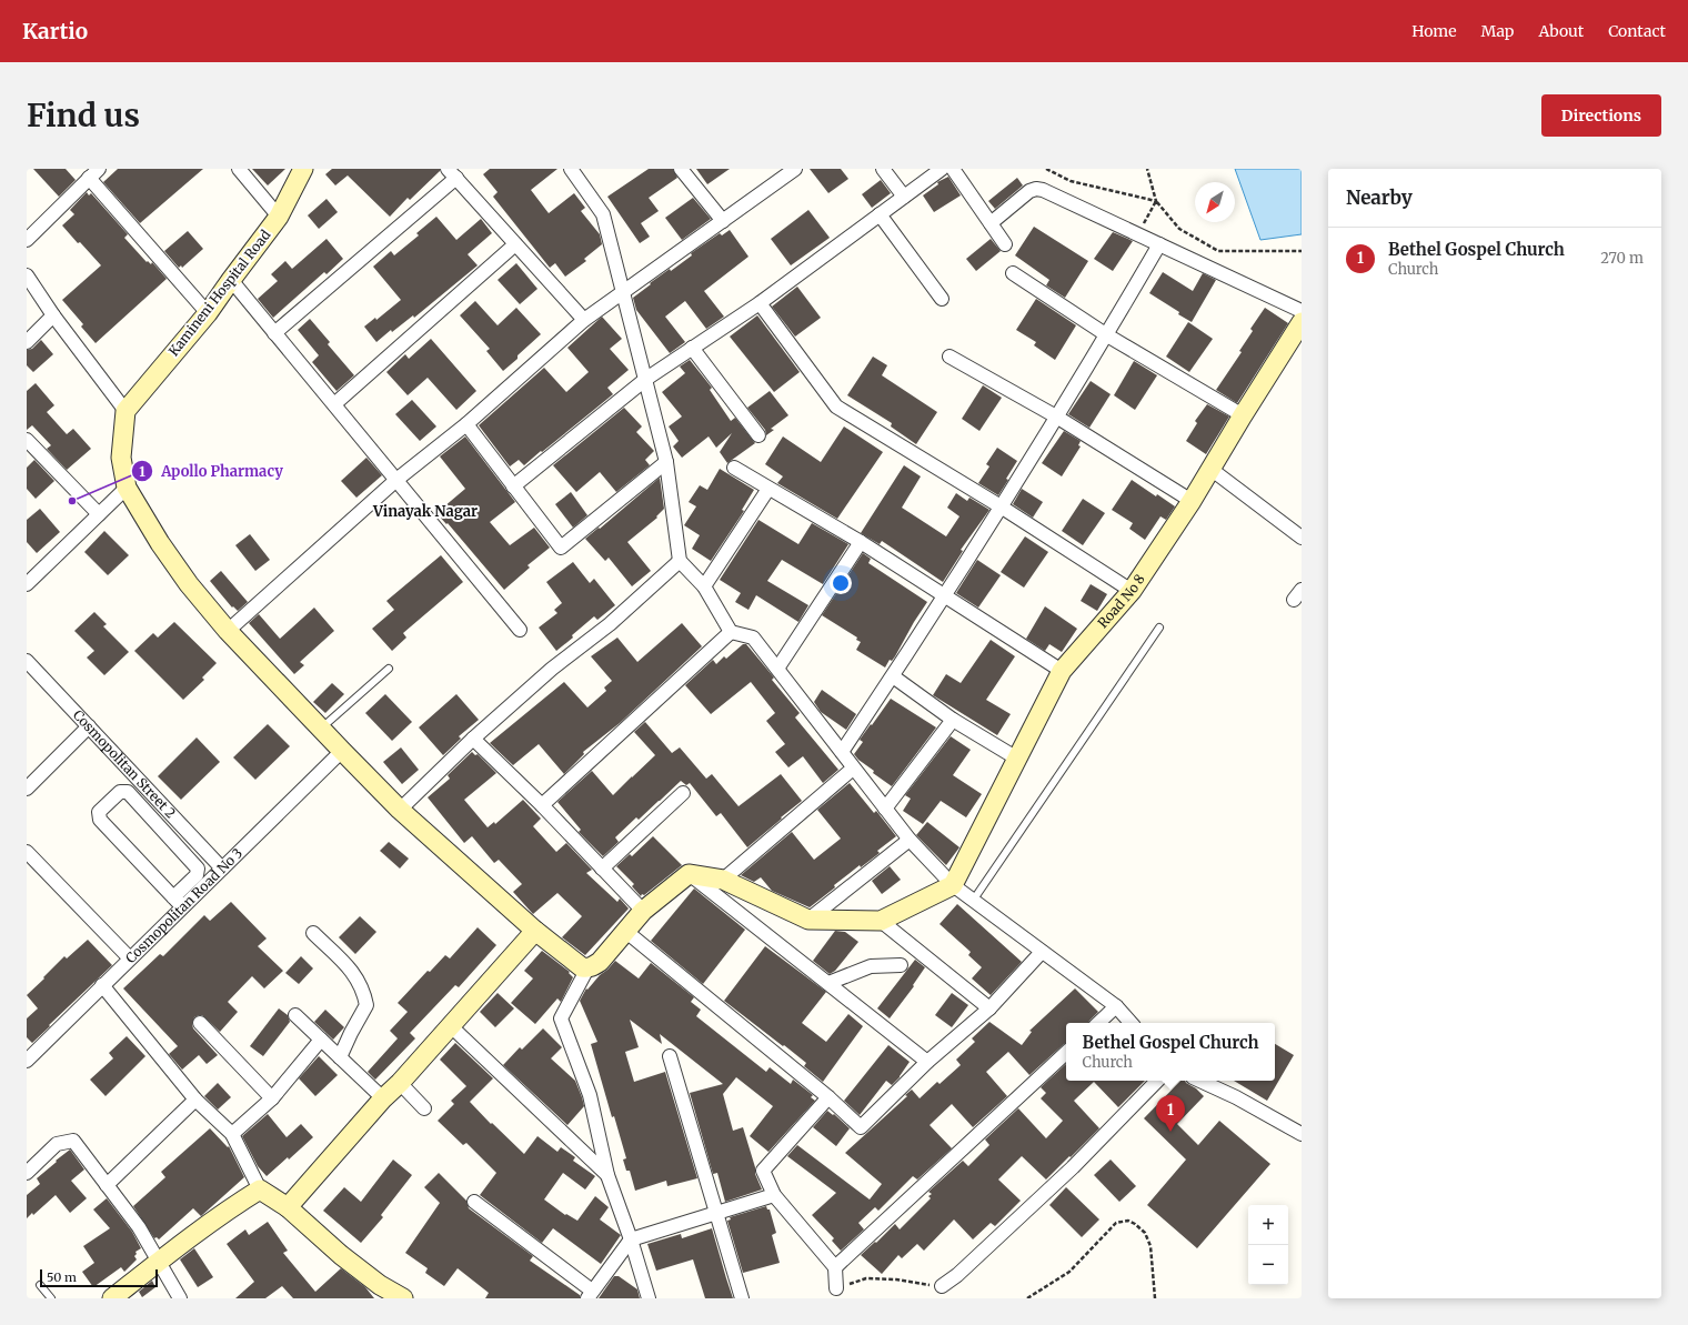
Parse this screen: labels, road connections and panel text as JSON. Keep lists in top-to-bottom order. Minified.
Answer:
{"streets":{"street":["Kamineni Hospital Road","Road No 8","Cosmopolitan Street 2","Cosmopolitan Road No 3"]},"crossings":[["Cosmopolitan Street 2","Cosmopolitan Road No 3"]],"districts":["Vinayak Nagar"],"places":["Apollo Pharmacy"],"scale_bar":"50 m","north":"bottom left","page":{"header":"Kartio","nav":["Home","Map","About","Contact"],"buttons":"Directions","title":"Find us","heading":"Nearby","list":[{"mark":"1","name":"Bethel Gospel Church","note":"Church","value":"270 m"}],"popup":["Bethel Gospel Church","Church"],"pins":"1","map_buttons":["+","−"],"scale":"50 m"}}
